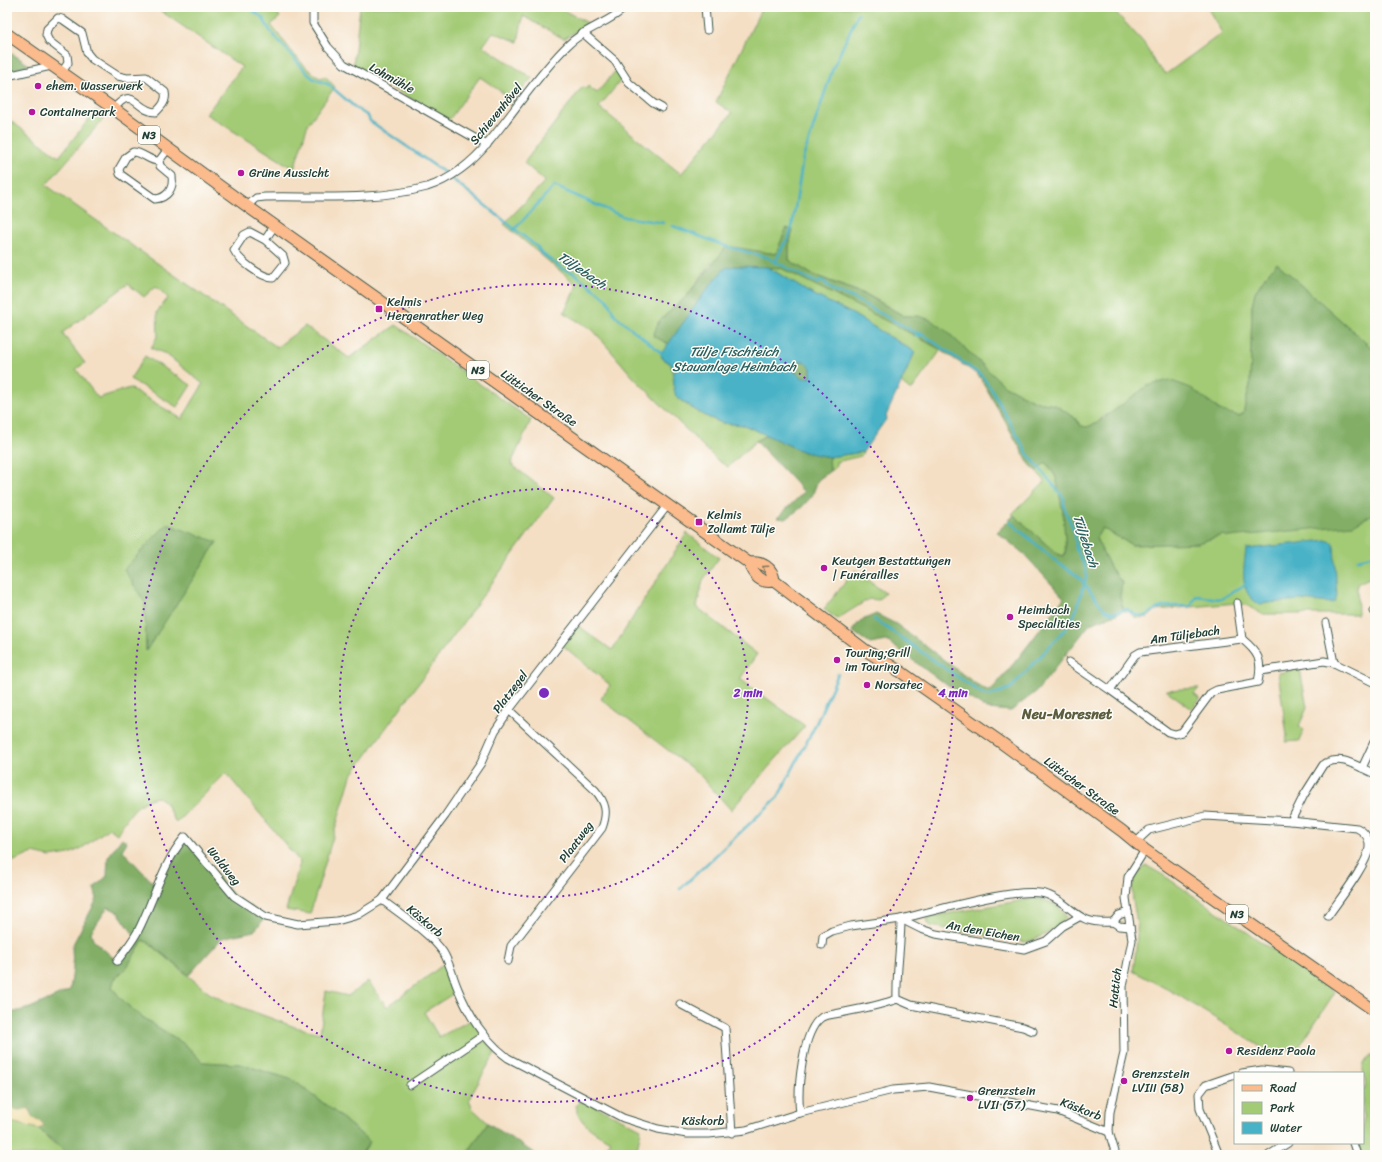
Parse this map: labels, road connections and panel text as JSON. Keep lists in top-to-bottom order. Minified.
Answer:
{"streets":{"main road":["N3","Lütticher Straße"],"street":["Lohmühle","Schievenhövel","Am Tüljebach","Platzegel","Plaatweg","Waldweg","Käskorb","An den Eichen","Hattich"]},"crossings":[["Lohmühle","Schievenhövel"],["Schievenhövel","Lütticher Straße"],["Lütticher Straße","Platzegel"],["Lütticher Straße","Hattich"],["Platzegel","Plaatweg"],["Platzegel","Waldweg"],["Platzegel","Käskorb"],["Waldweg","Käskorb"],["Käskorb","Hattich"],["An den Eichen","Hattich"]],"districts":["Neu-Moresnet"],"water":["Tüljebach","Tülje Fischteich Stauanlage Heimbach"],"places":{"other":["ehem. Wasserwerk","Containerpark","Grüne Aussicht","Keutgen Bestattungen | Funérailles","Heimbach Specialities","Touring;Grill im Touring","Norsatec","Residenz Paola","Grenzstein LVIII (58)","Grenzstein LVII (57)"],"transit":["Kelmis Hergenrather Weg","Kelmis Zollamt Tülje"]},"legend":["Road","Park","Water"],"rings":["2 min","4 min"]}
